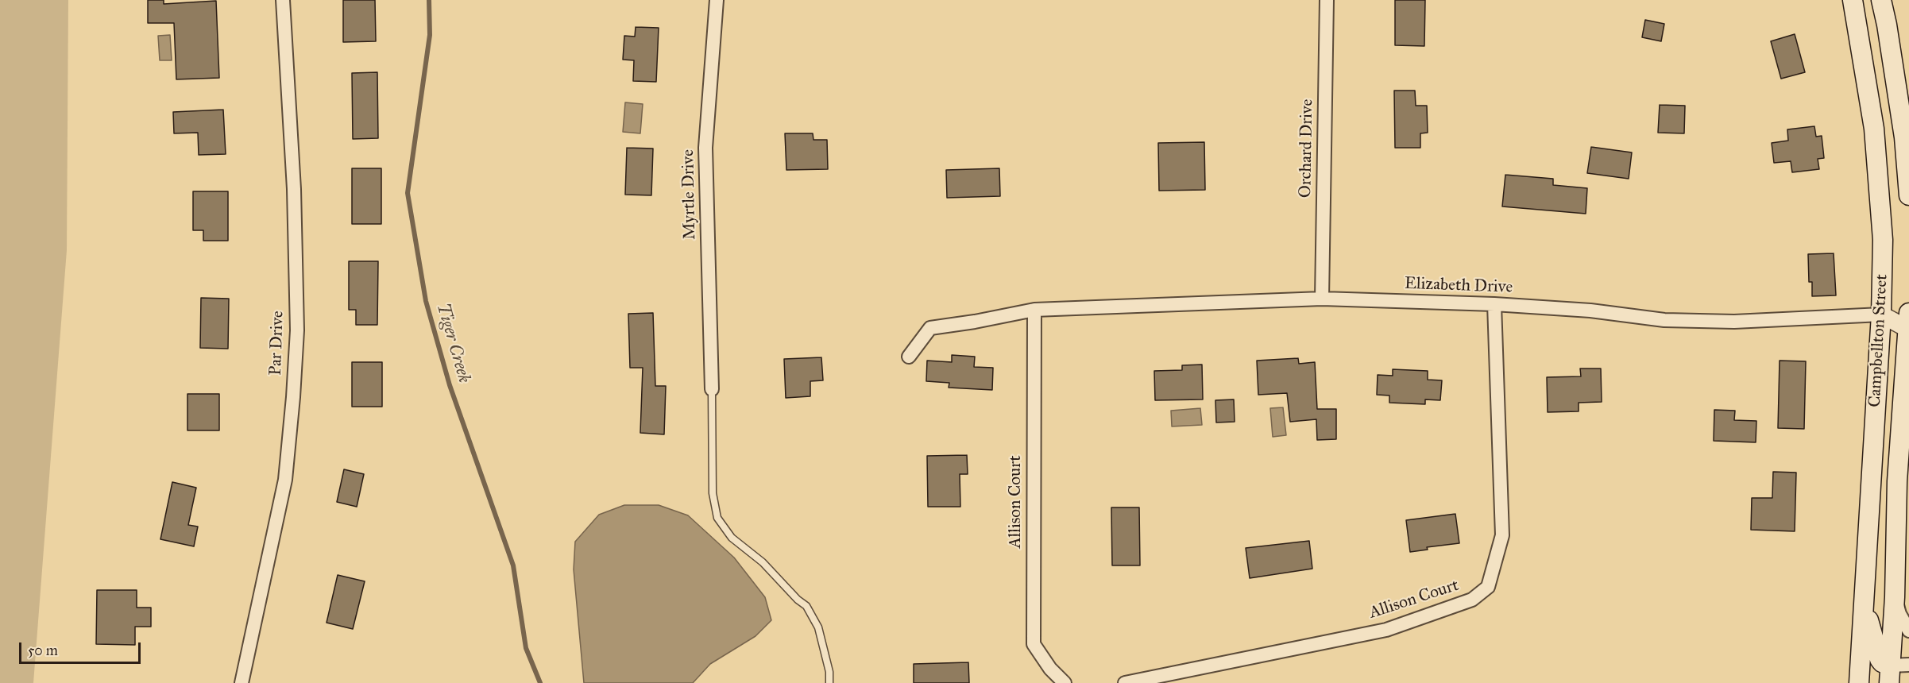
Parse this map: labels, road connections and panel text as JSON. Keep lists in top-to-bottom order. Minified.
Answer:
{"streets":{"main road":["Campbellton Street"],"street":["Orchard Drive","Myrtle Drive","Elizabeth Drive","Par Drive","Allison Court"]},"crossings":[["Orchard Drive","Elizabeth Drive"],["Elizabeth Drive","Campbellton Street"],["Elizabeth Drive","Allison Court"]],"water":["Tiger Creek"],"scale_bar":"50 m"}
